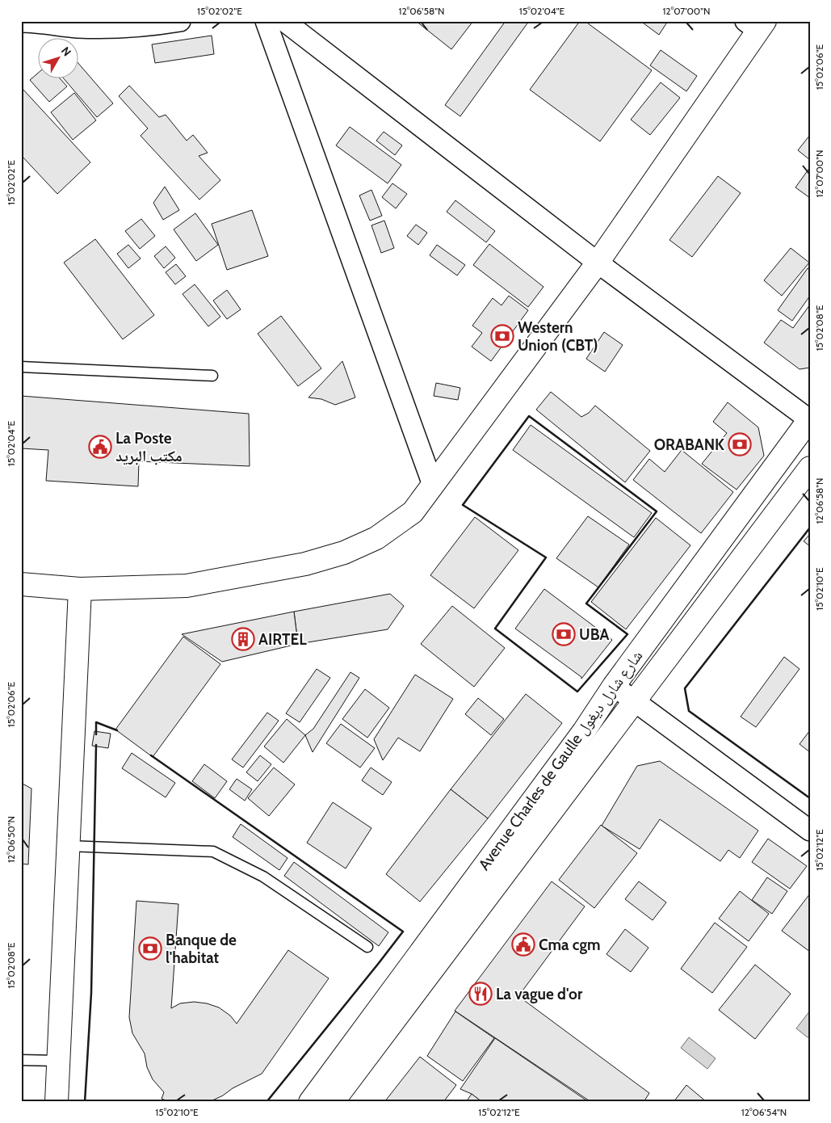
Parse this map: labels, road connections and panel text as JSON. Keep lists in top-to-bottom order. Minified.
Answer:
{"streets":{"main road":["Avenue Charles de Gaulle شارع شارل ديغول"]},"places":{"bank":["Western Union (CBT)","ORABANK","UBA","Banque de l'habitat"],"public building":["La Poste مكتب البريد","Cma cgm"],"building":["AIRTEL"],"restaurant":["La vague d'or"]},"north":"top right","coordinates":["15°02'02\"E","12°06'58\"N","15°02'04\"E","12°07'00\"N","15°02'06\"E","15°02'08\"E","15°02'10\"E","12°06'50\"N","15°02'12\"E","12°06'54\"N"]}
